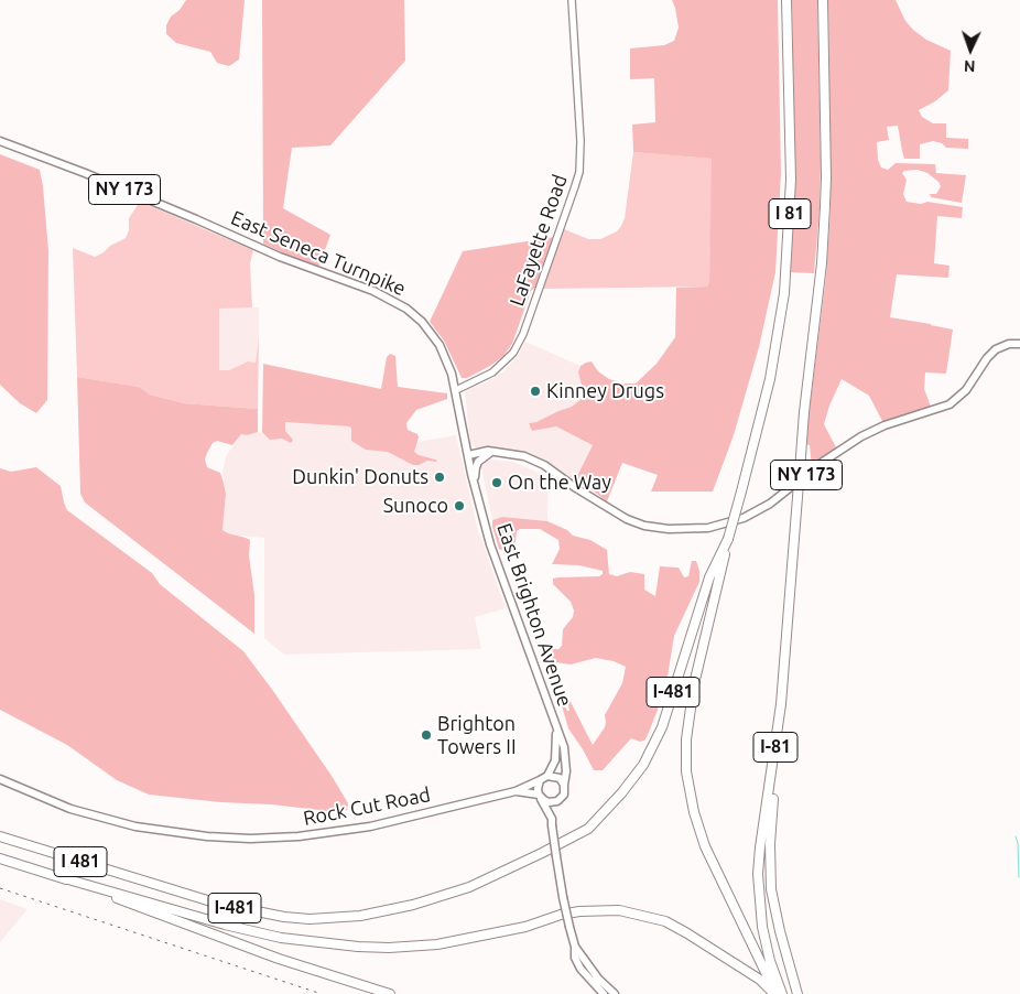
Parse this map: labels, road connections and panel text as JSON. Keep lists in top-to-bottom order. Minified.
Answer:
{"streets":{"highway":["I 81","I-481","I-81","I 481"],"main road":["NY 173","East Seneca Turnpike","East Brighton Avenue","Rock Cut Road"],"street":["LaFayette Road"]},"crossings":[["NY 173","East Seneca Turnpike"],["NY 173","East Brighton Avenue"],["I 81","I-481"],["I 81","I-81"],["LaFayette Road","East Seneca Turnpike"],["East Seneca Turnpike","East Brighton Avenue"],["East Brighton Avenue","Rock Cut Road"],["I-481","I 481"]],"places":["Kinney Drugs","Dunkin' Donuts","On the Way","Sunoco","Brighton Towers II"],"north":"bottom"}
